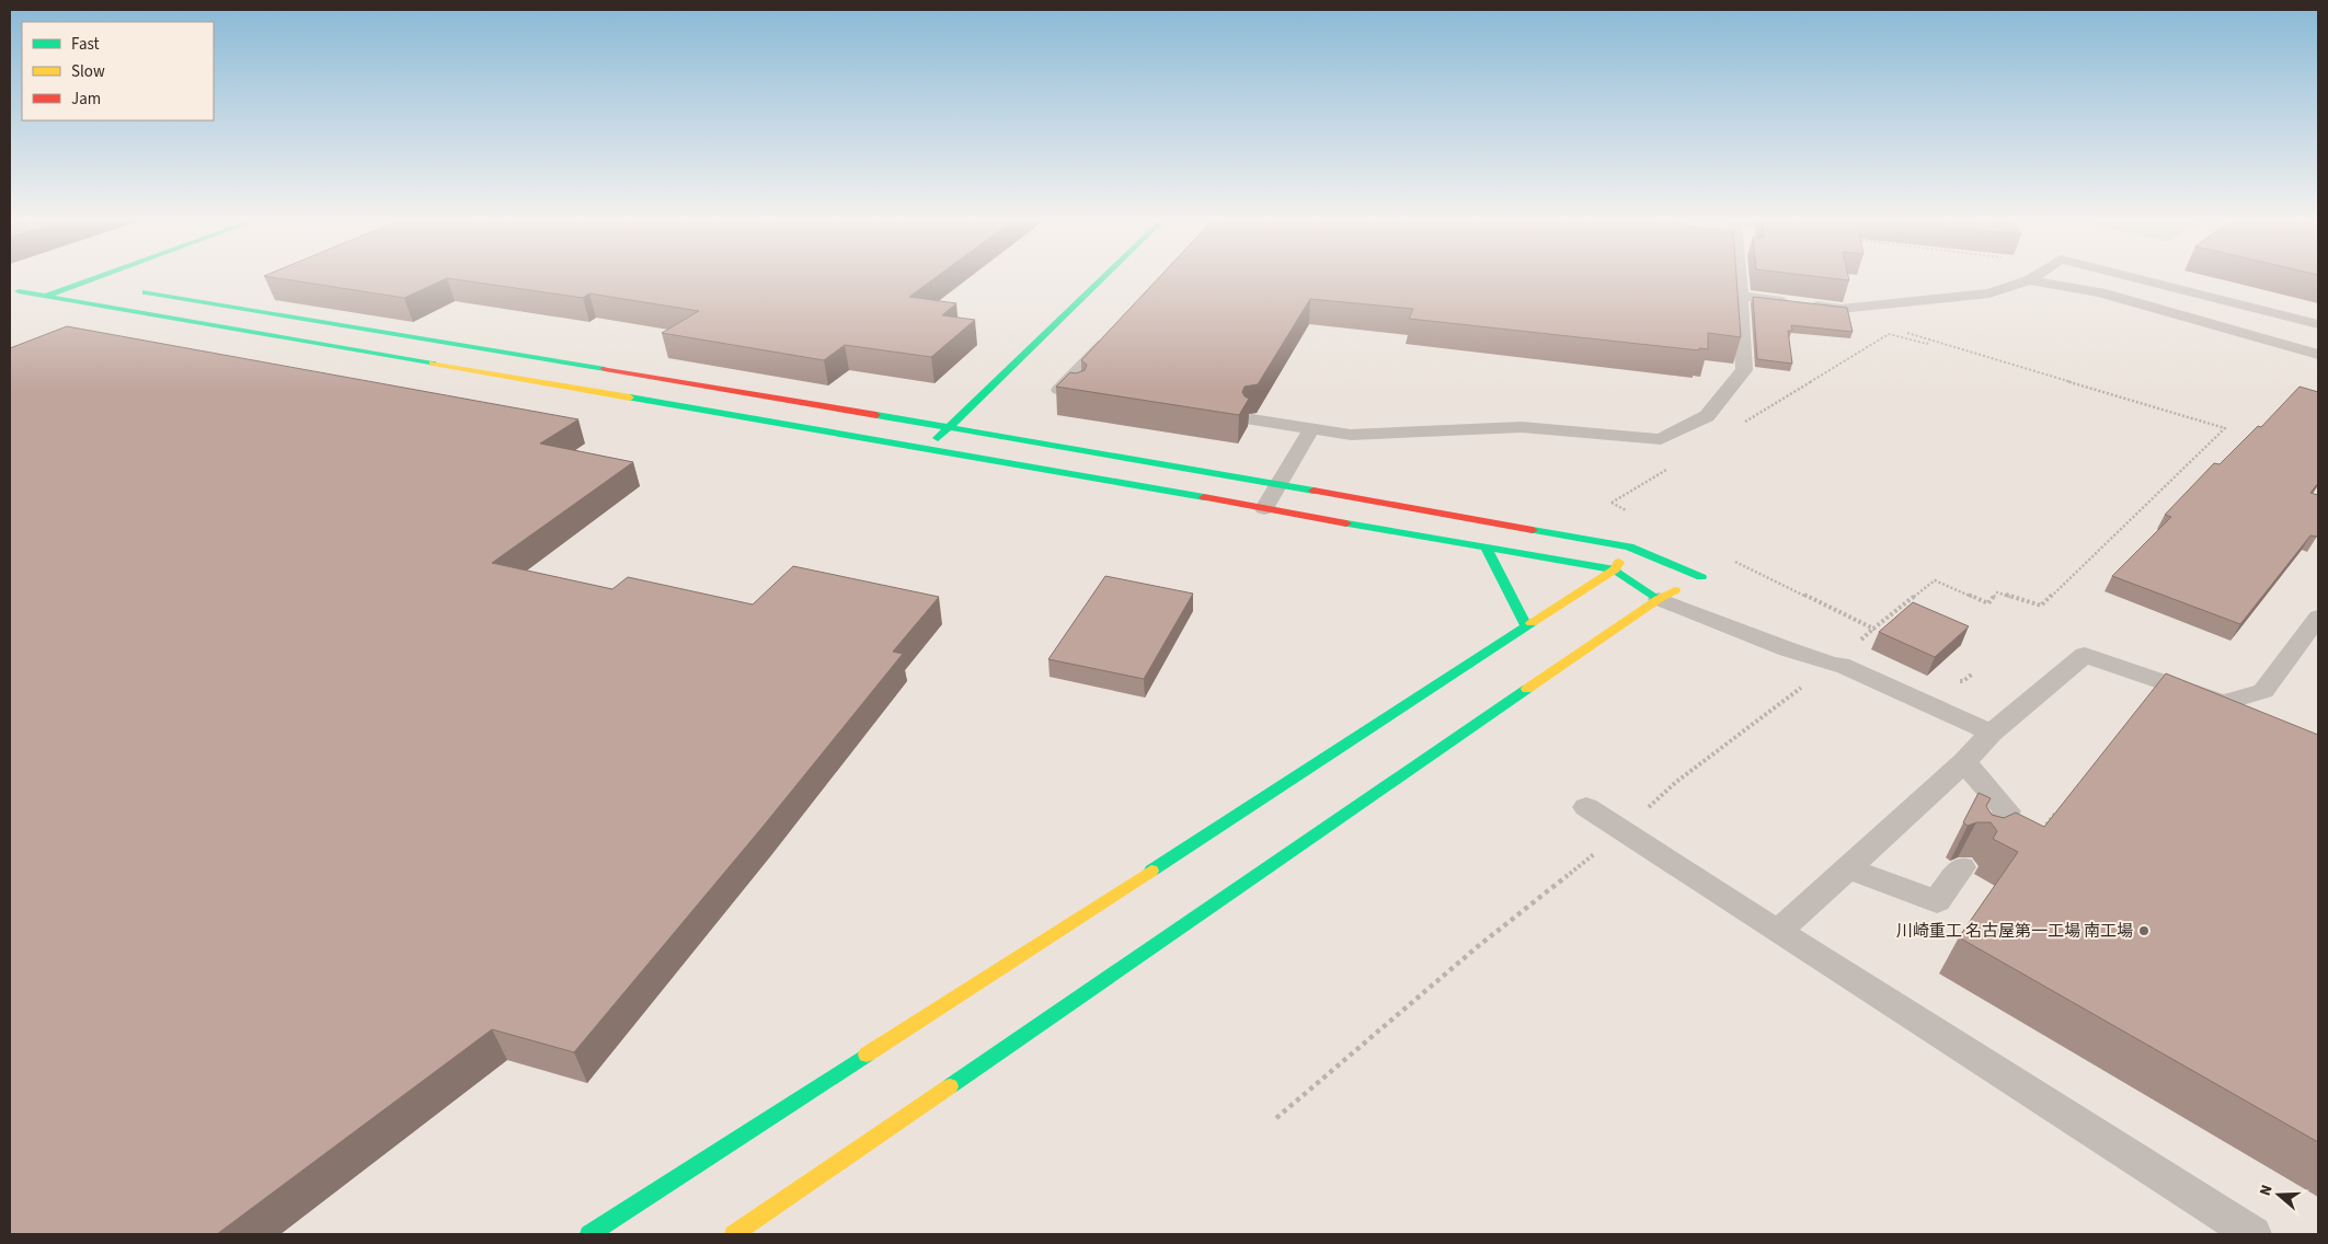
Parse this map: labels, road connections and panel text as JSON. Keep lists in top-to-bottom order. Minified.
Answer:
{"places":["川崎重工 名古屋第一工場 南工場"],"legend":["Fast","Slow","Jam"],"north":"left"}
